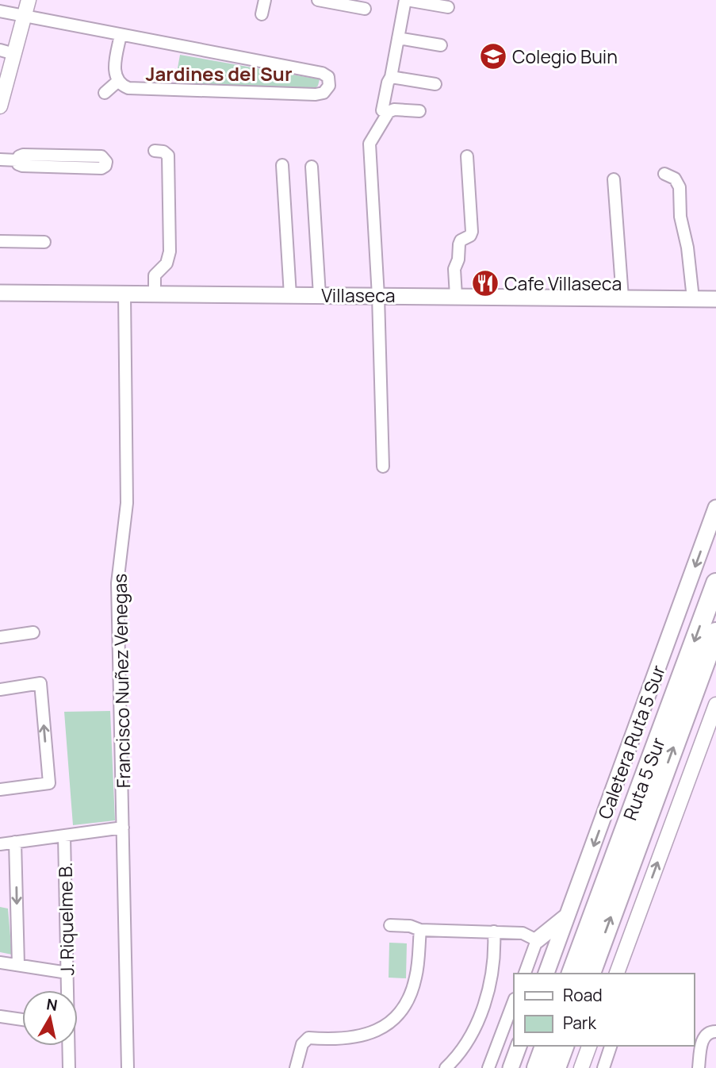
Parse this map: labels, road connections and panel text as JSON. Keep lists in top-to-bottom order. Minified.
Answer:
{"streets":{"highway":["Ruta 5 Sur"],"main road":["Villaseca","Caletera Ruta 5 Sur"],"street":["Francisco Nuñez Venegas","J. Riquelme B."]},"crossings":[["Villaseca","Francisco Nuñez Venegas"]],"one_way":["Caletera Ruta 5 Sur"],"districts":["Jardines del Sur"],"places":{"school or university":["Colegio Buin"],"restaurant":["Cafe Villaseca"]},"legend":["Road","Park"],"north":"top"}
